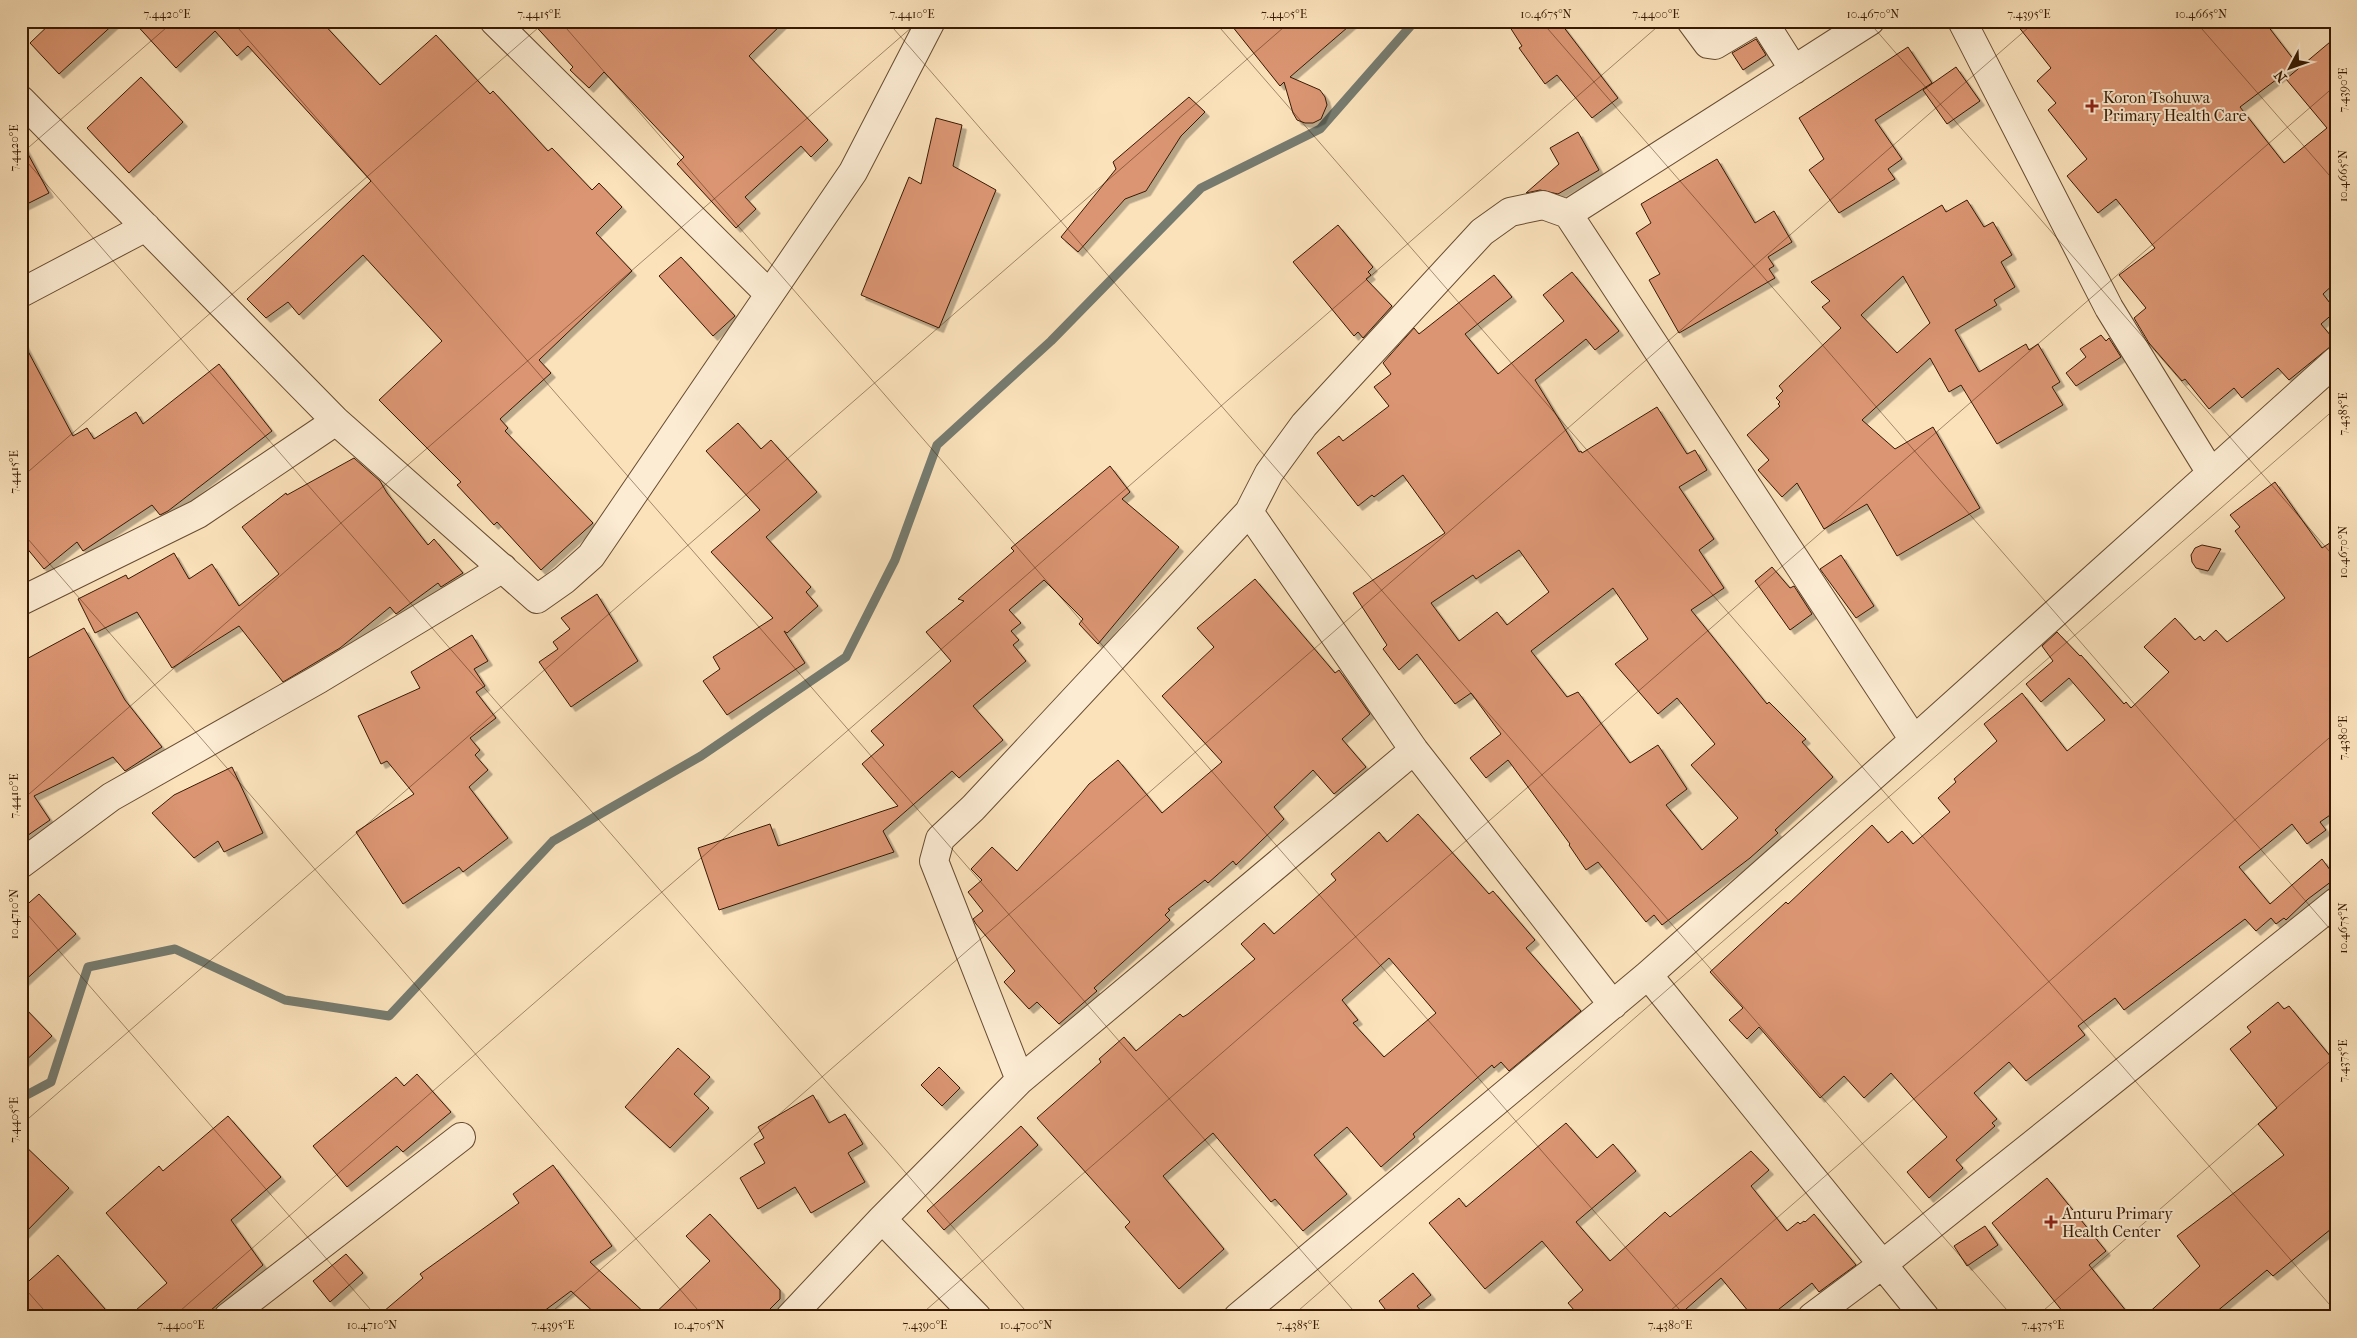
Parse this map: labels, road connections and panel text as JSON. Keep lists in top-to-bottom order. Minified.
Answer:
{"places":{"health":["Koron Tsohuwa Primary Health Care","Anturu Primary Health Center"]},"north":"bottom left","coordinates":["7.4420°E","7.4415°E","7.4410°E","7.4405°E","10.4675°N","7.4400°E","10.4670°N","7.4395°E","10.4665°N","7.4390°E","7.4385°E","7.4380°E","10.4710°N","7.4375°E","10.4705°N","10.4700°N"]}
